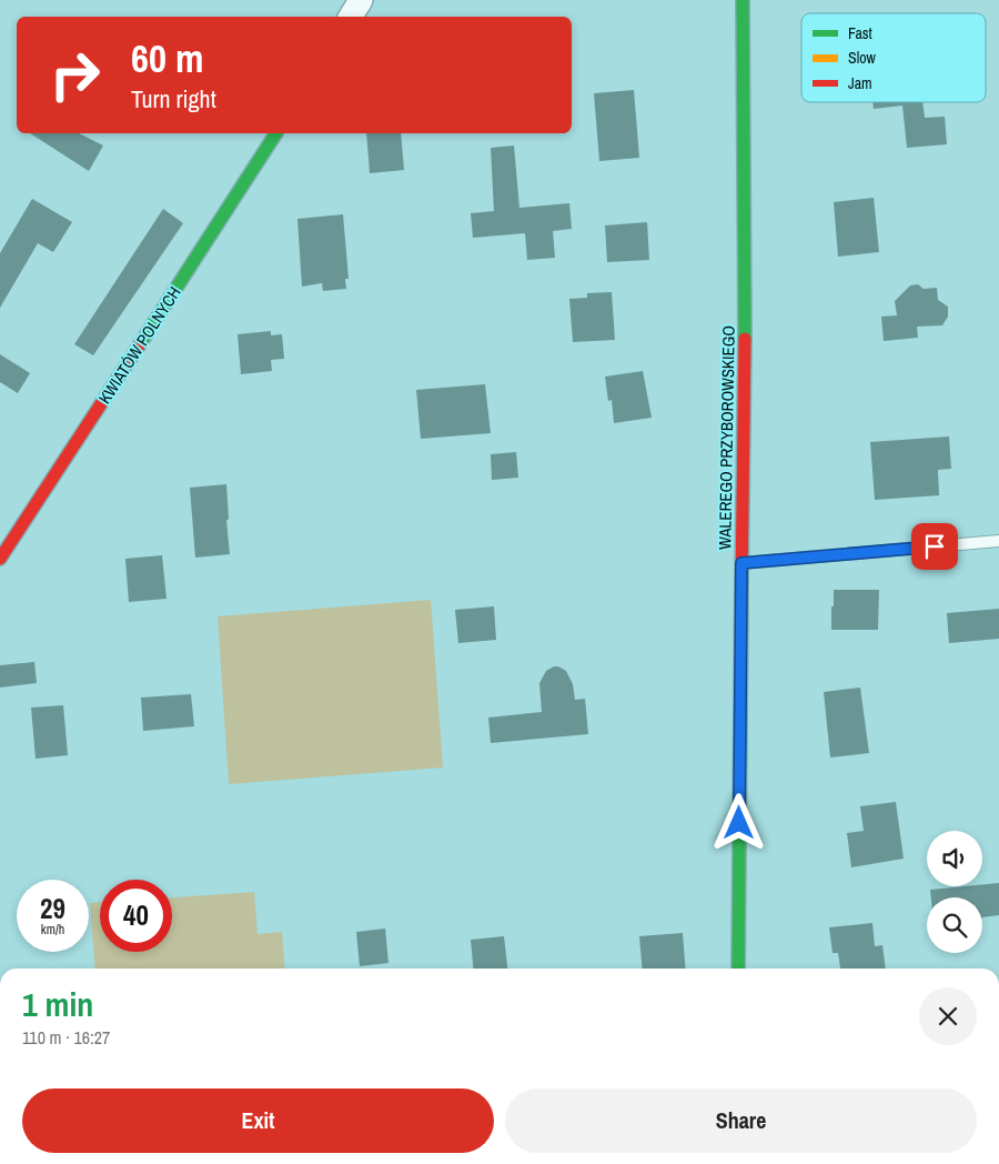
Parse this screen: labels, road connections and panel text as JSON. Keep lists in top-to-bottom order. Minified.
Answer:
{"streets":{"street":["KWIATÓW POLNYCH","WALEREGO PRZYBOROWSKIEGO"]},"legend":["Fast","Slow","Jam"],"page":{"turn":["60 m","Turn right"],"speed":"29 km/h","limit":"40","heading":["1 min","110 m · 16:27"],"buttons":["Exit","Share"]}}
